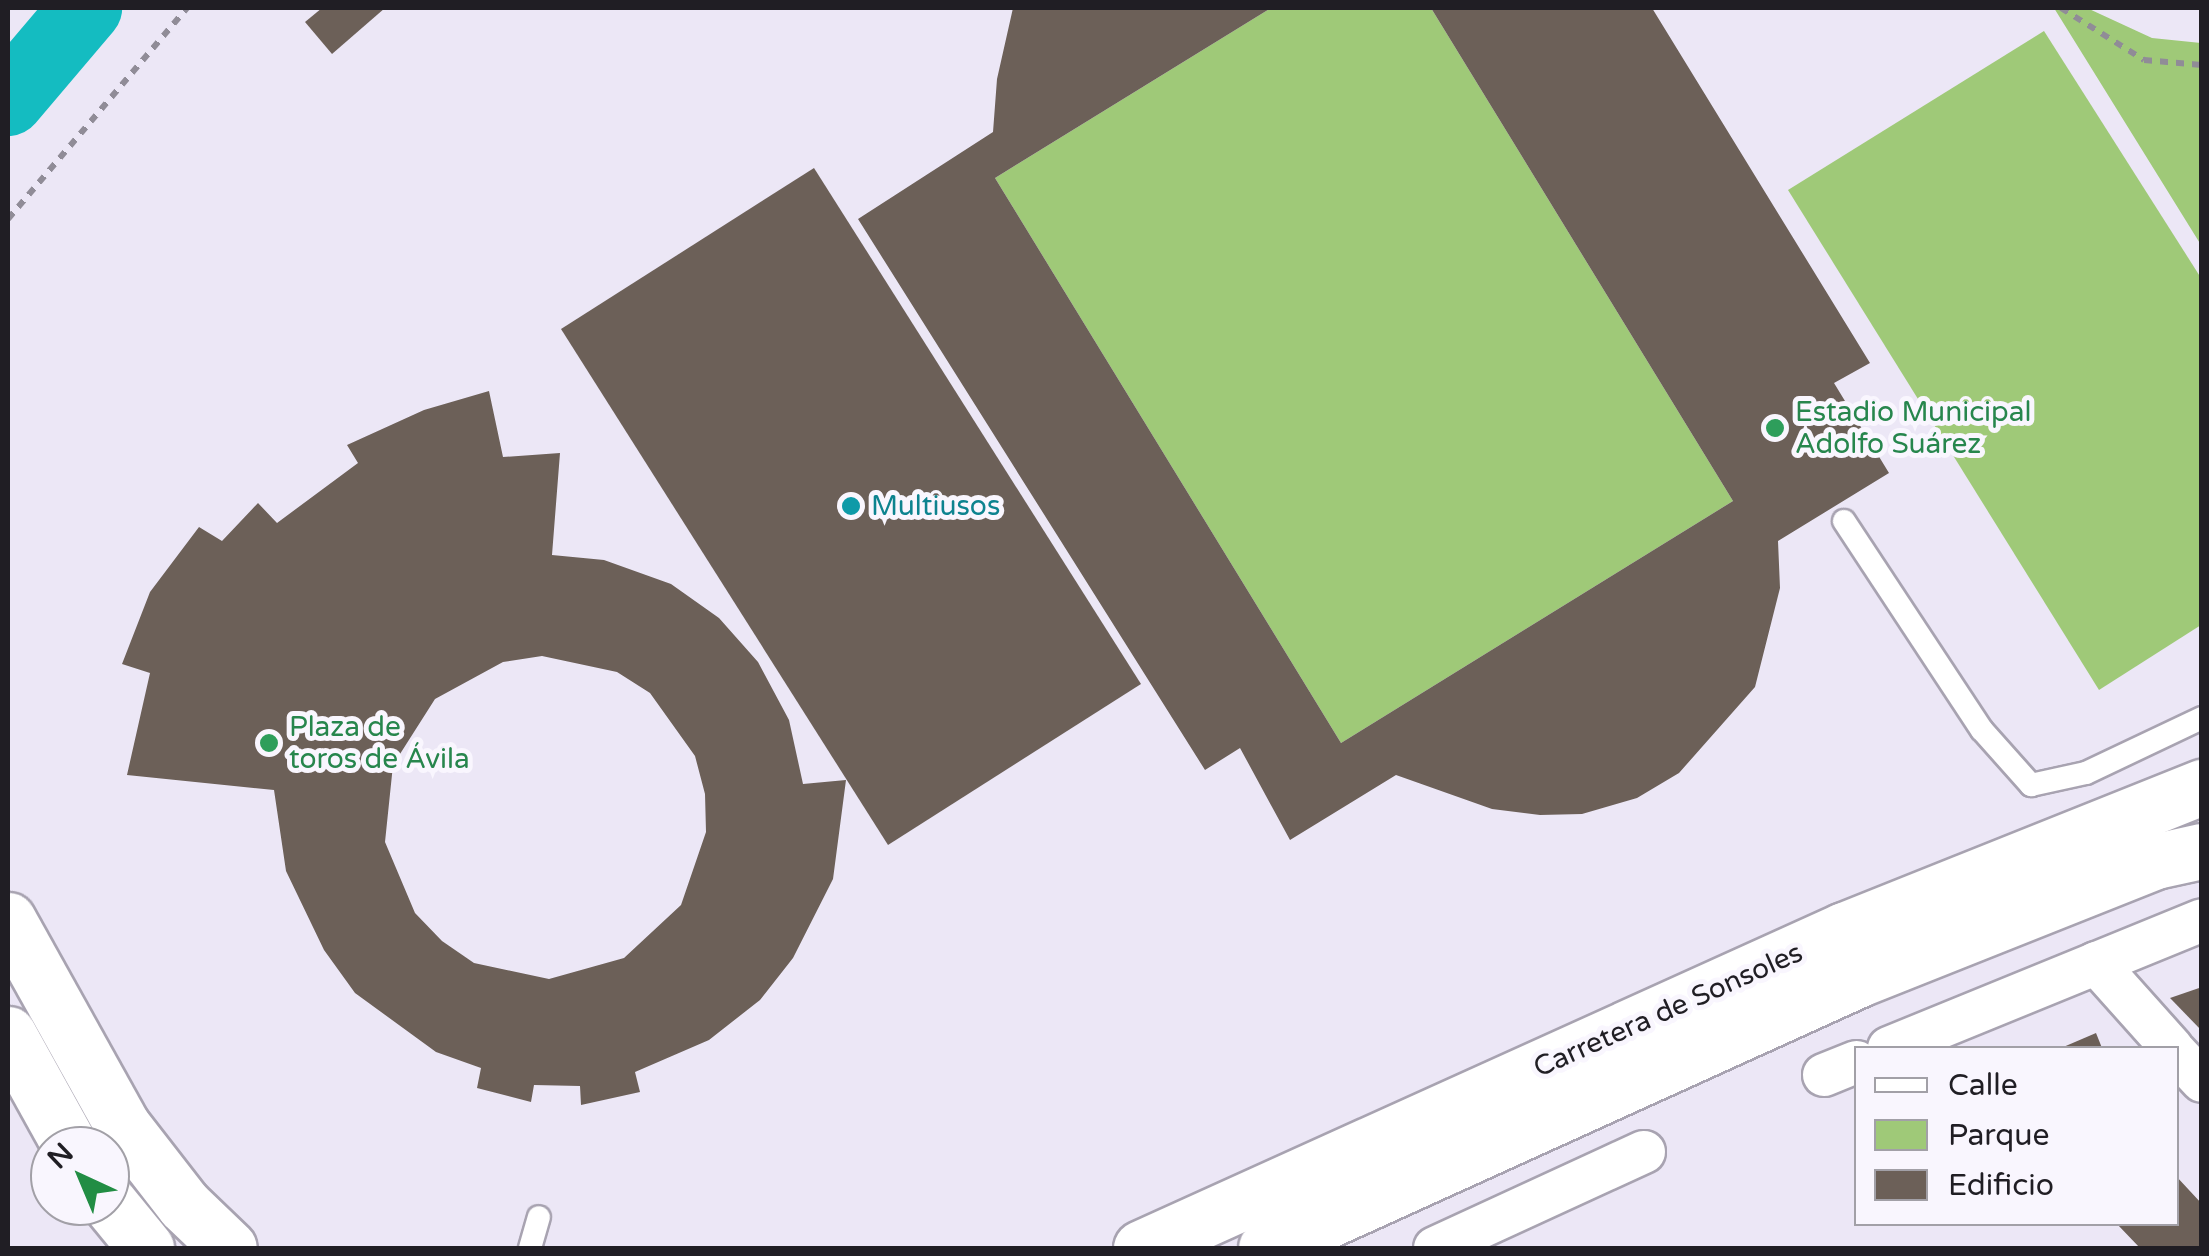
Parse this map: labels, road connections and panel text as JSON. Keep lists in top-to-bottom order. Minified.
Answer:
{"streets":{"highway":["Carretera de Sonsoles"]},"places":["Estadio Municipal Adolfo Suárez","Multiusos","Plaza de toros de Ávila"],"legend":["Calle","Parque","Edificio"],"north":"top left"}
